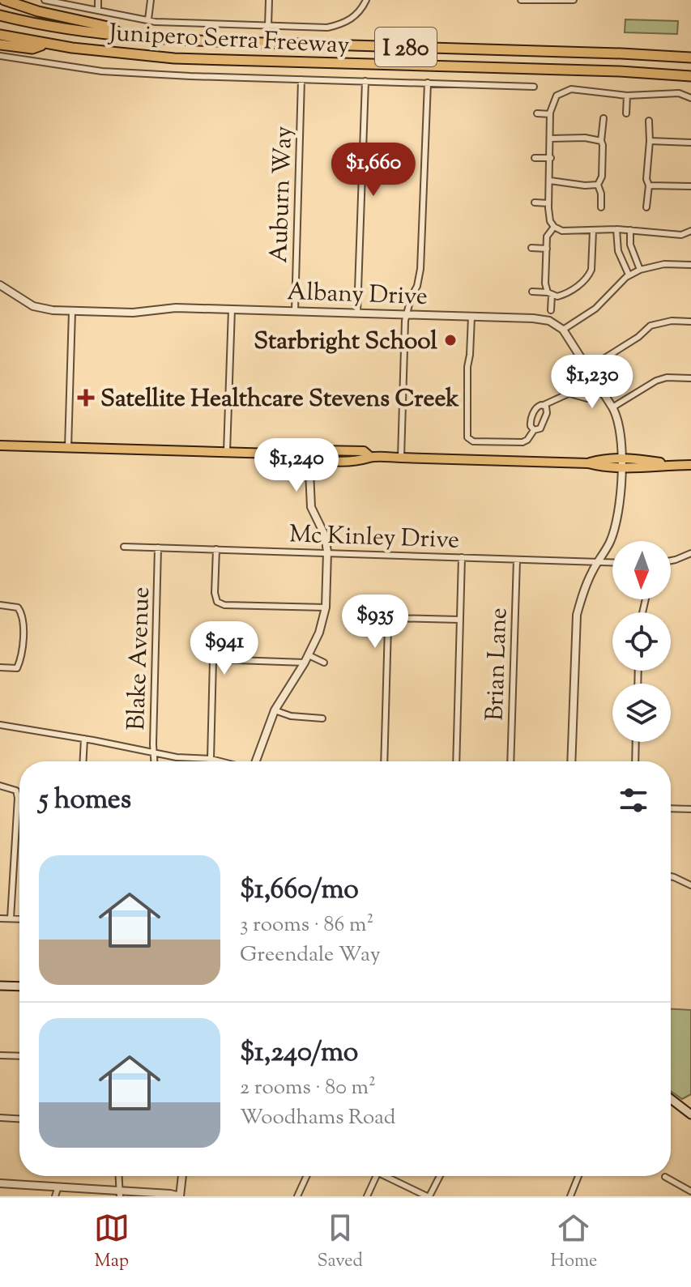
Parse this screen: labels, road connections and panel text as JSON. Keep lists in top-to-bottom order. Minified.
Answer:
{"streets":{"highway":["Junipero Serra Freeway","I 280"],"street":["Auburn Way","Albany Drive","Mc Kinley Drive","Blake Avenue","Brian Lane"]},"crossings":[["Auburn Way","Albany Drive"],["Mc Kinley Drive","Blake Avenue"],["Mc Kinley Drive","Brian Lane"]],"places":{"other":["Starbright School"],"health":["Satellite Healthcare Stevens Creek"]},"north":"bottom","page":{"price":["$1,660","$1,230","$1,240","$935","$941"],"heading":"5 homes","list":[{"name":"$1,660/mo","note":"3 rooms · 86 m² · Greendale Way"},{"name":"$1,240/mo","note":"2 rooms · 80 m² · Woodhams Road"}],"tabs":["Map","Saved","Home"]}}
